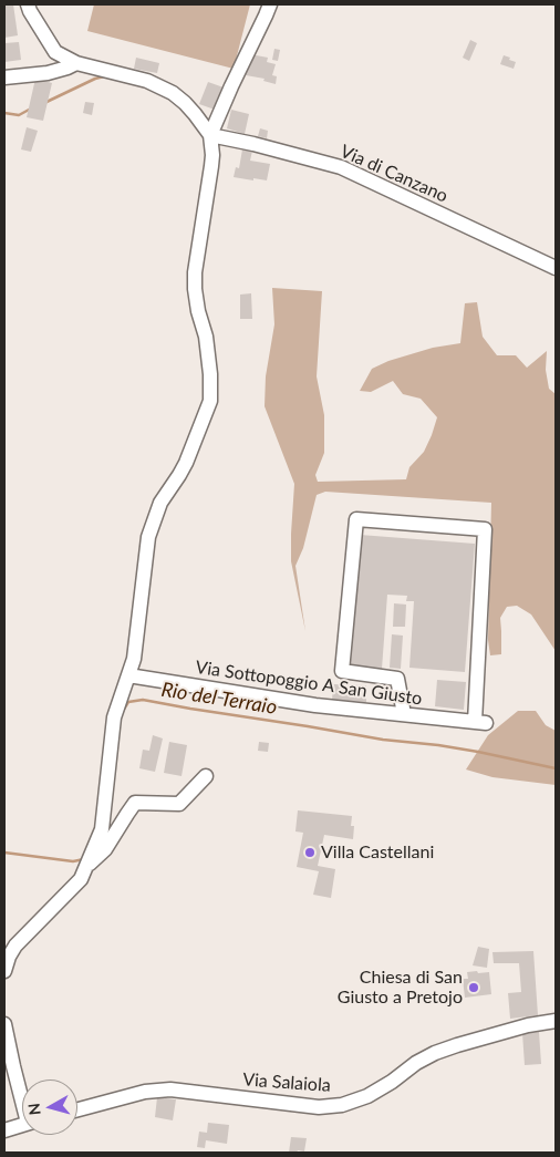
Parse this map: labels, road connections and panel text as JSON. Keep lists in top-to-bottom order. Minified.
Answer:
{"streets":{"street":["Via di Canzano","Via Sottopoggio A San Giusto","Via Salaiola"]},"water":["Rio del Terraio"],"places":["Villa Castellani","Chiesa di San Giusto a Pretojo"],"north":"left"}
